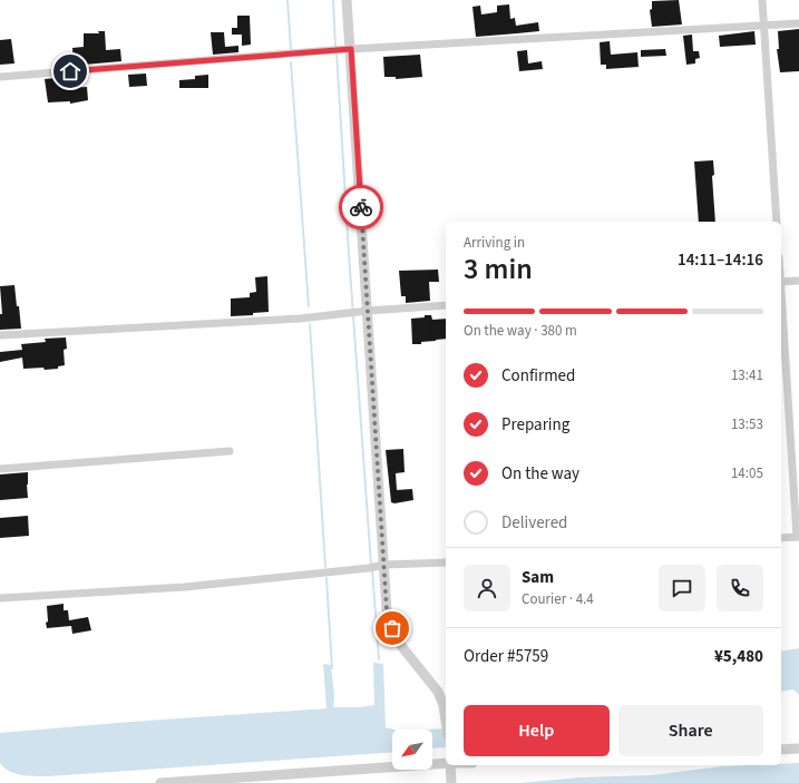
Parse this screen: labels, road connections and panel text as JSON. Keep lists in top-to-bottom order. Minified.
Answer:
{"north":"bottom left","page":{"heading":["3 min","Arriving in","14:11–14:16"],"panel":["Sam","Courier · 4.4","Order #5759","¥5,480"],"bar":"On the way · 380 m","list":[["Confirmed","13:41"],["Preparing","13:53"],["On the way","14:05"],"Delivered"],"buttons":["Help","Share"]}}
